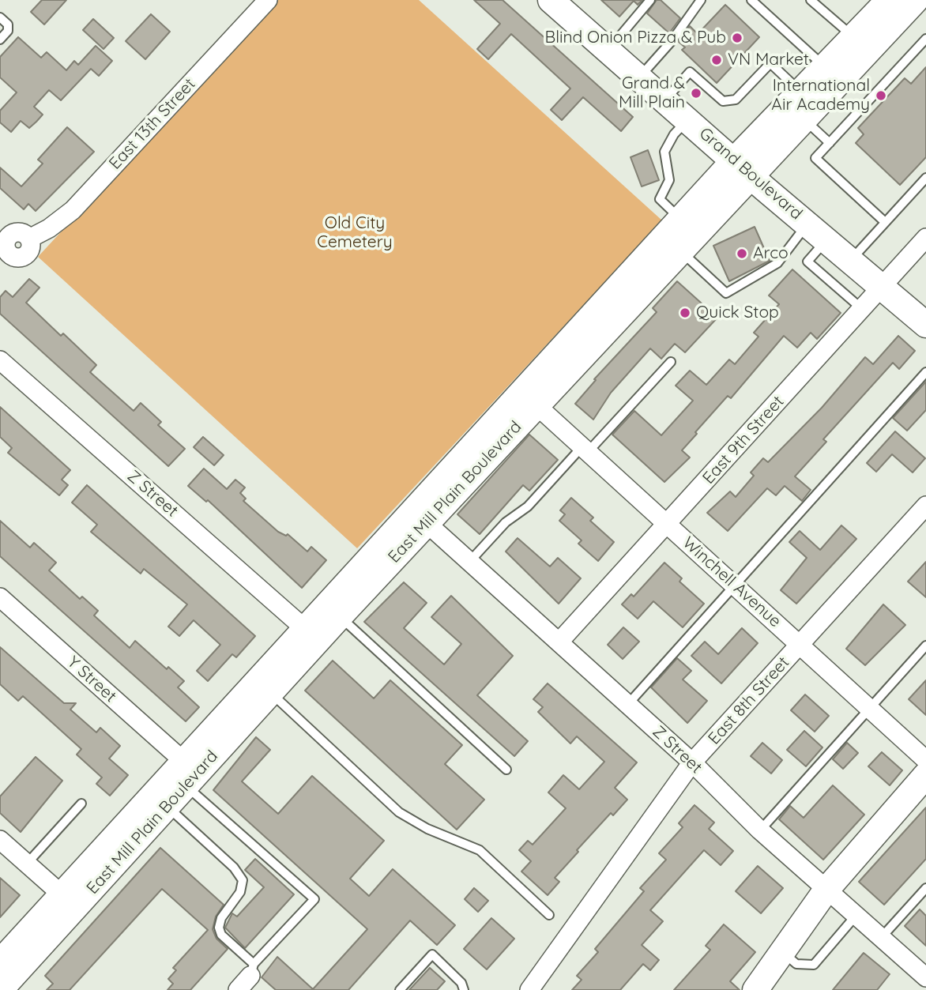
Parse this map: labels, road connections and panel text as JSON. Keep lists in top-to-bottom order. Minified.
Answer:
{"streets":{"main road":["Grand Boulevard","East Mill Plain Boulevard"],"street":["East 13th Street","East 9th Street","Z Street","Winchell Avenue","Y Street","East 8th Street"]},"crossings":[["Grand Boulevard","East 9th Street"],["Grand Boulevard","East Mill Plain Boulevard"],["East 9th Street","Z Street"],["East 9th Street","Winchell Avenue"],["East Mill Plain Boulevard","Z Street"],["East Mill Plain Boulevard","Winchell Avenue"],["East Mill Plain Boulevard","Y Street"],["Z Street","East 8th Street"],["Winchell Avenue","East 8th Street"]],"parks":["Old City Cemetery"],"places":["Blind Onion Pizza & Pub","VN Market","Grand & Mill Plain","International Air Academy","Arco","Quick Stop"]}
